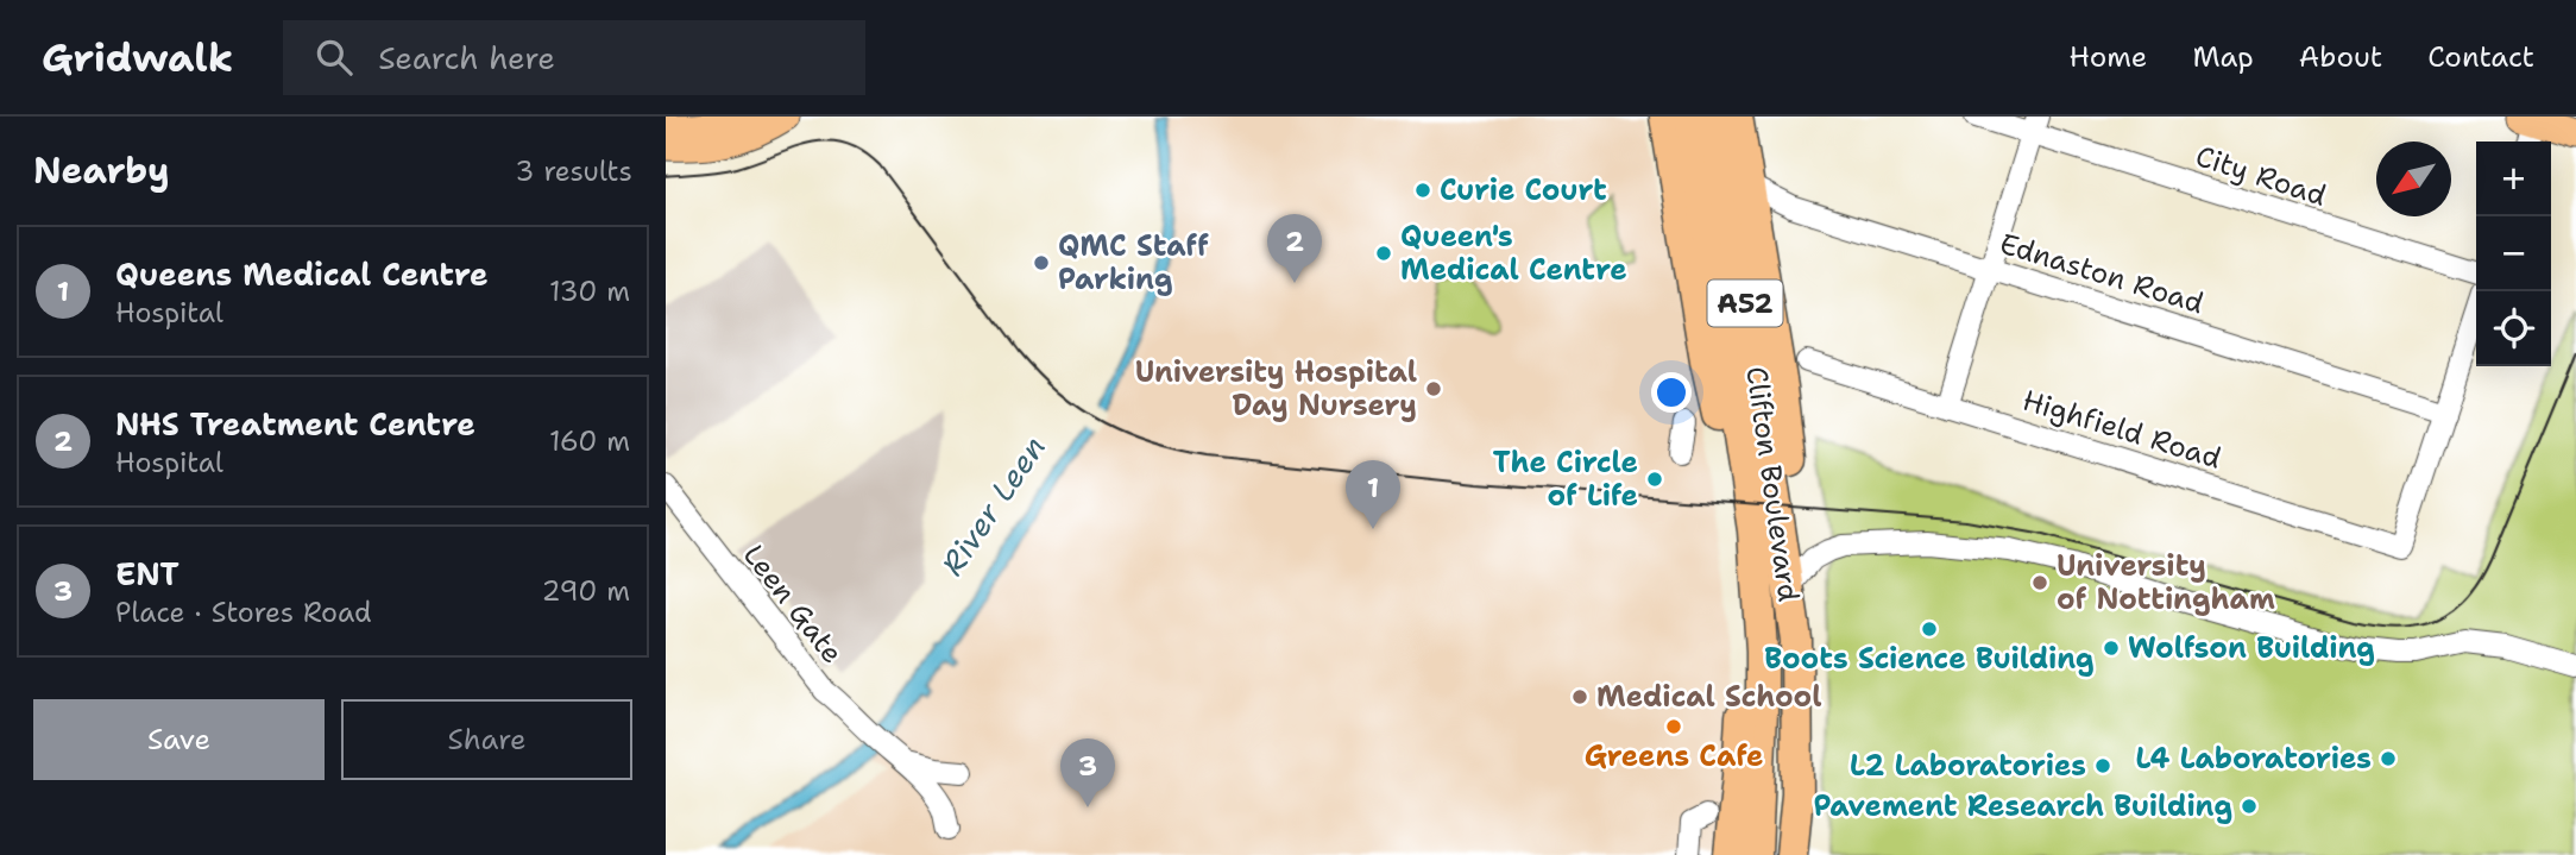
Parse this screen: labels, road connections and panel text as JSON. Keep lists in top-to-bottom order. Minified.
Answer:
{"streets":{"highway":["A52","Clifton Boulevard"],"street":["City Road","Ednaston Road","Highfield Road","Leen Gate"]},"crossings":[["Ednaston Road","Highfield Road"]],"water":["River Leen"],"places":["Curie Court","Queen's Medical Centre","QMC Staff Parking","University Hospital Day Nursery","The Circle of Life","University of Nottingham","Boots Science Building","Wolfson Building","Medical School","Greens Cafe","L4 Laboratories","L2 Laboratories","Pavement Research Building"],"north":"bottom left","page":{"header":"Gridwalk","search":"Search here","nav":["Home","Map","About","Contact"],"heading":["Nearby","3 results"],"map_buttons":["+","−"],"pins":["2","1","3"],"list":[{"mark":"1","name":"Queens Medical Centre","note":"Hospital","value":"130 m"},{"mark":"2","name":"NHS Treatment Centre","note":"Hospital","value":"160 m"},{"mark":"3","name":"ENT","note":"Place · Stores Road","value":"290 m"}],"buttons":["Save","Share"]}}
